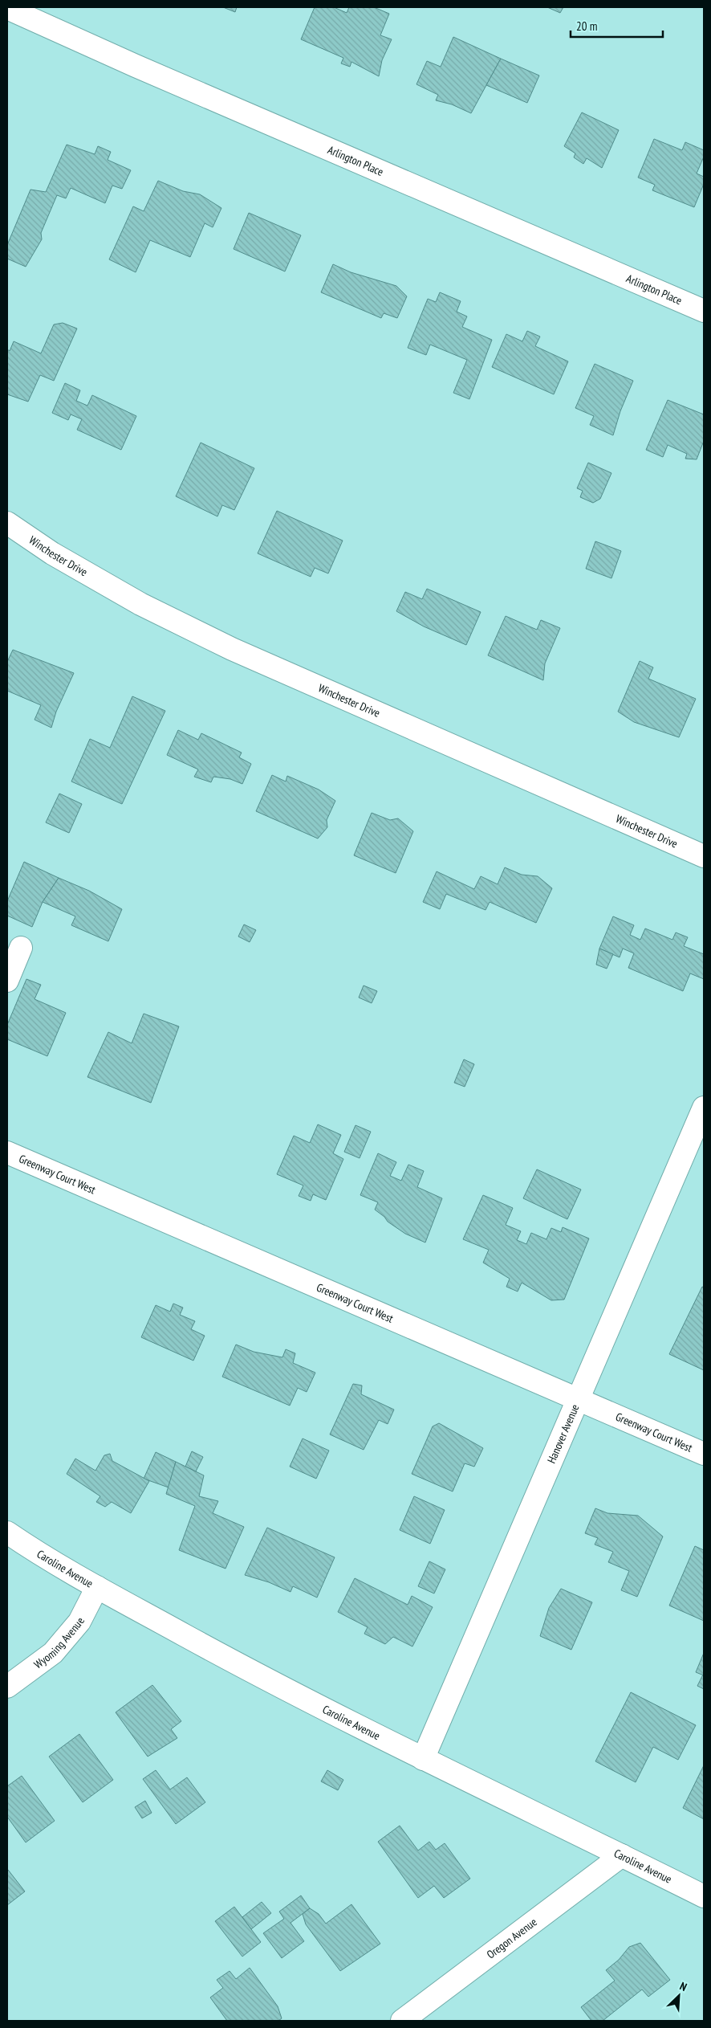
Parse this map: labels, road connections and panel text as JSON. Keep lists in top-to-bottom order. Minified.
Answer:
{"streets":{"street":["Arlington Place","Winchester Drive","Greenway Court West","Hanover Avenue","Caroline Avenue","Wyoming Avenue","Oregon Avenue"]},"crossings":[["Greenway Court West","Hanover Avenue"],["Hanover Avenue","Caroline Avenue"],["Caroline Avenue","Wyoming Avenue"],["Caroline Avenue","Oregon Avenue"]],"scale_bar":"20 m","north":"top right"}
